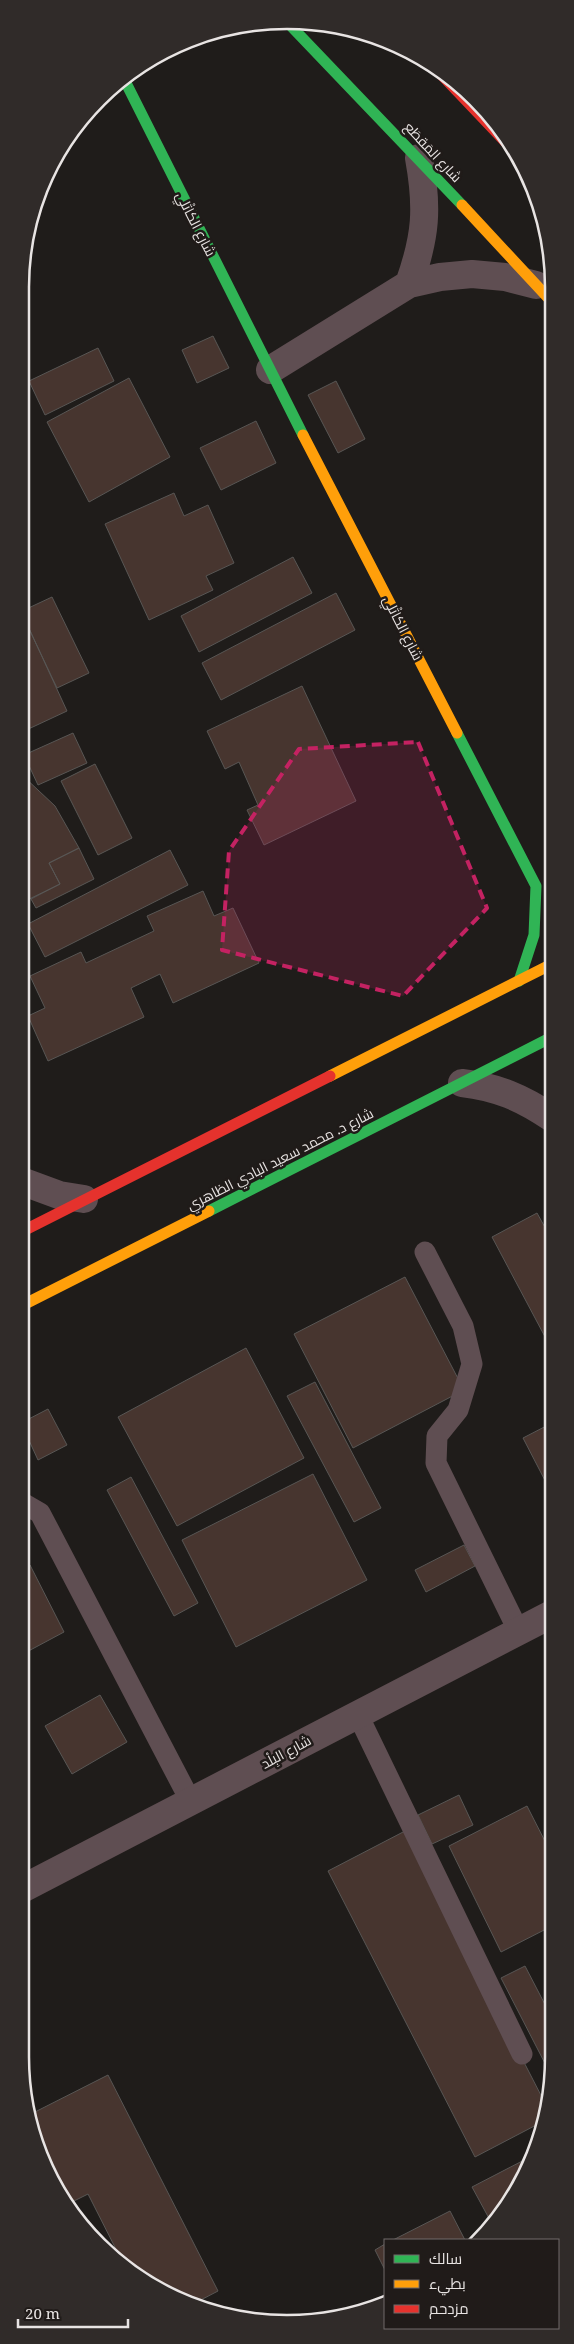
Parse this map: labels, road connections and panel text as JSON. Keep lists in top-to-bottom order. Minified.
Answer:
{"streets":{"main road":["شارع المَقطَع","شارع الكاتْلي","شارع د. محمد سعيد البادي الظاهري"],"street":["شارع البِلْد"]},"legend":["سالك","بطيء","مزدحم"],"scale_bar":"20 m"}
